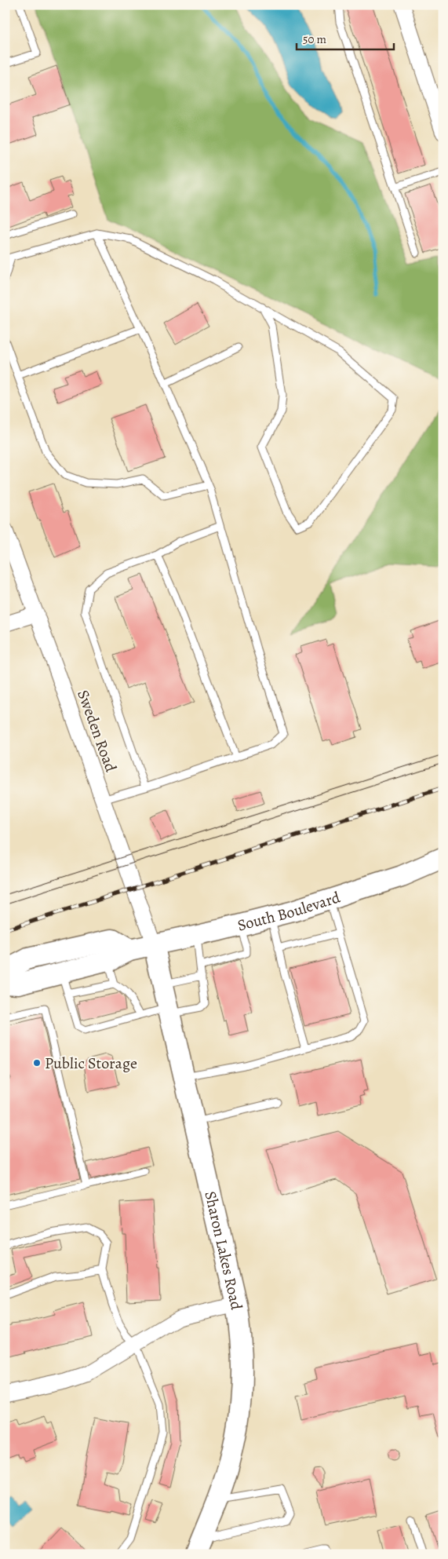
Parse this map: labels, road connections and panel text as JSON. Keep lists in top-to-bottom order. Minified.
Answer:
{"streets":{"street":["Sweden Road","South Boulevard","Sharon Lakes Road"]},"crossings":[["Sweden Road","South Boulevard"],["Sweden Road","Sharon Lakes Road"],["South Boulevard","Sharon Lakes Road"]],"places":["Public Storage"],"scale_bar":"50 m"}
